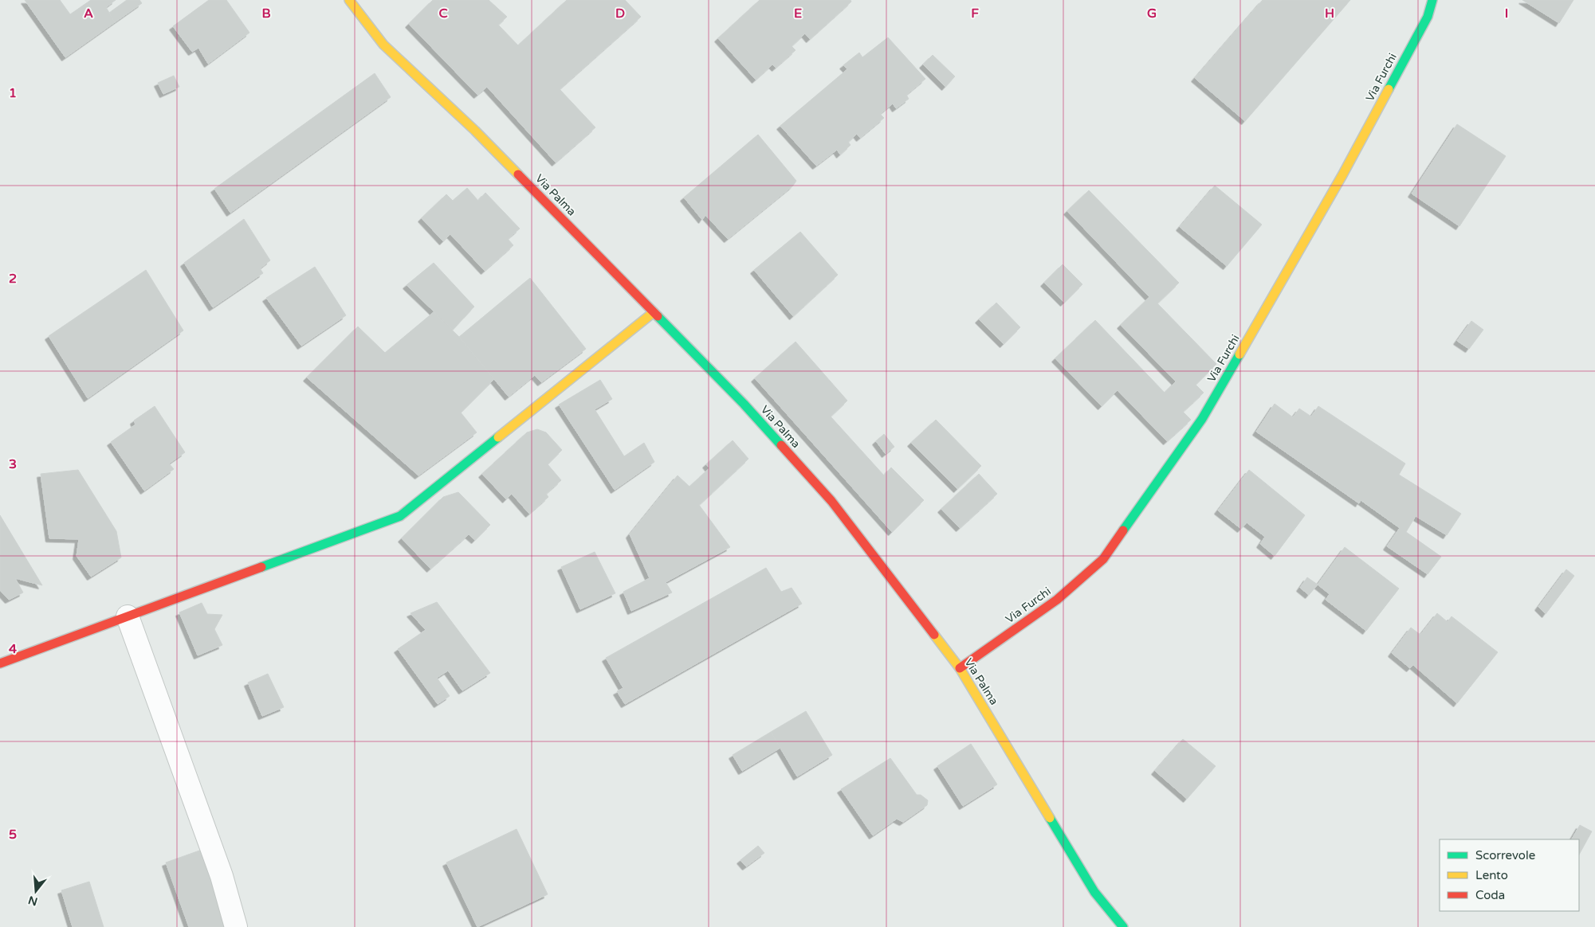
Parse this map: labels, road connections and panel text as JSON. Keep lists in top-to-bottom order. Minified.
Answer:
{"streets":{"street":["Via Furchi","Via Palma"]},"crossings":[["Via Furchi","Via Palma"]],"legend":["Scorrevole","Lento","Coda"],"north":"bottom","grid":{"columns":["A","B","C","D","E","F","G","H","I"],"rows":["1","2","3","4","5"]}}
